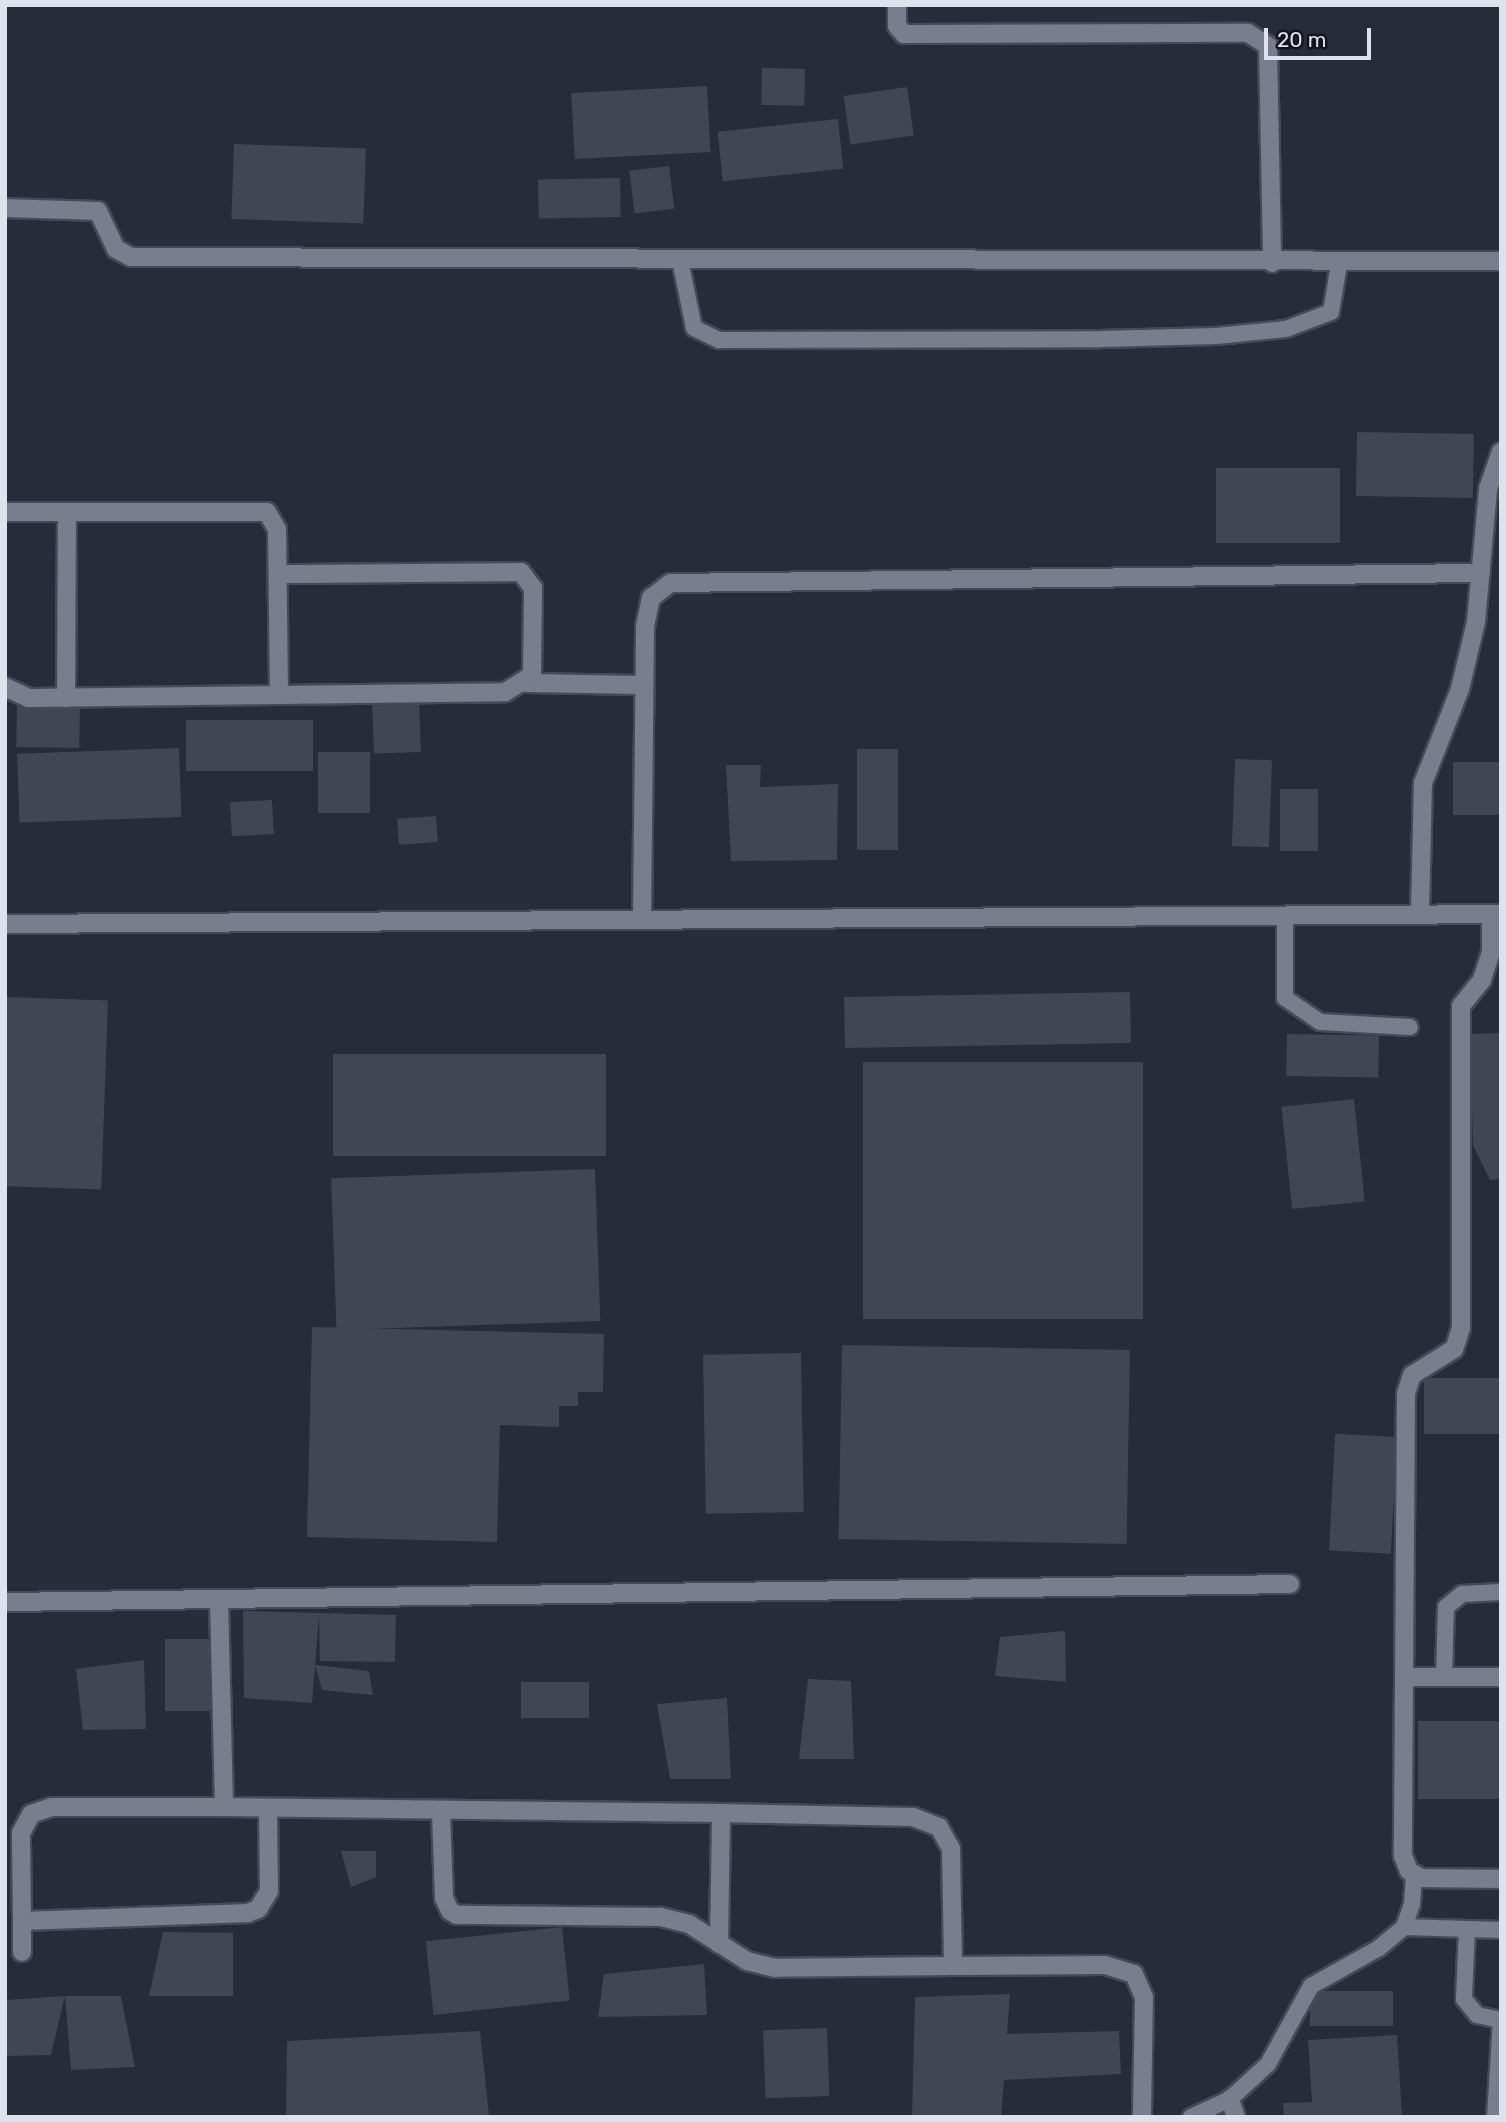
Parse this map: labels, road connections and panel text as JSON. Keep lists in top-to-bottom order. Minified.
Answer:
{"scale_bar":"20 m"}
